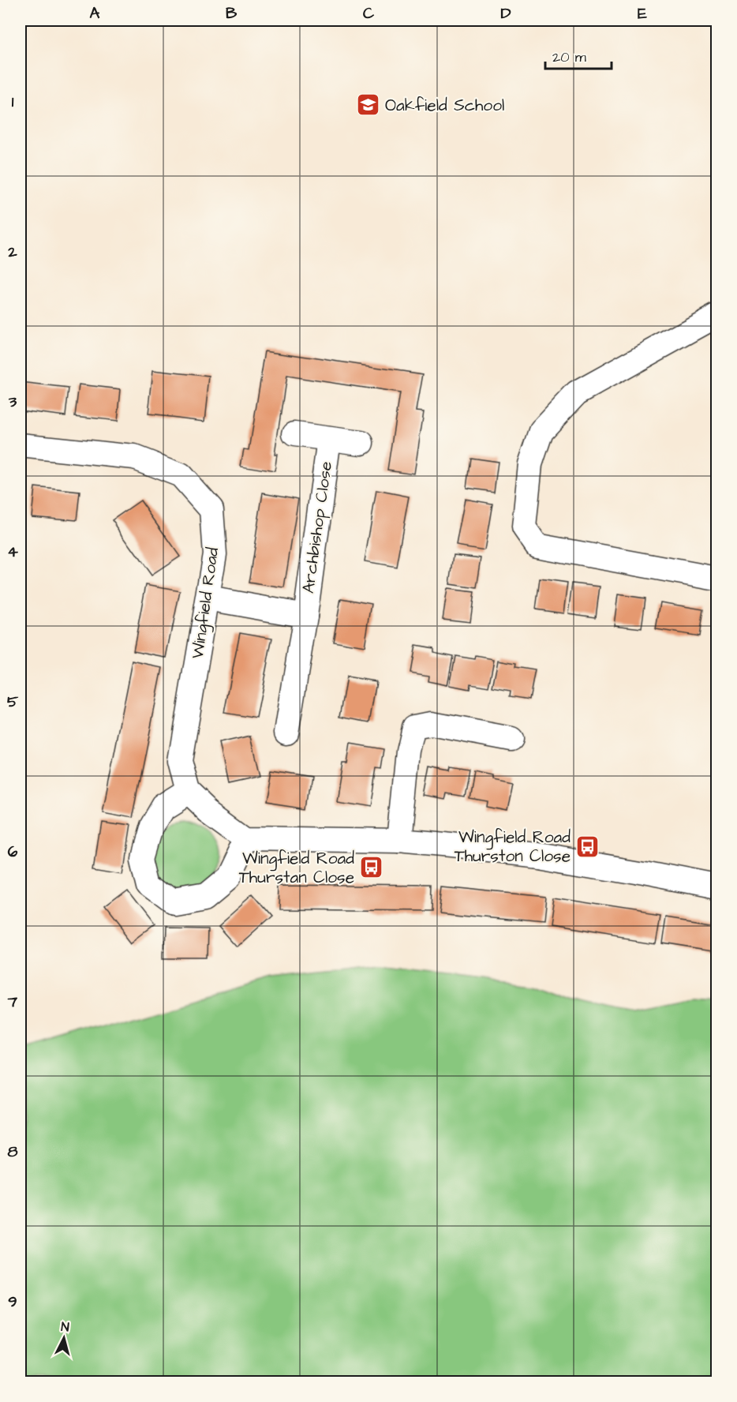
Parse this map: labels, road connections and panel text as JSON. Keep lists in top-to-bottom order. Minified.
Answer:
{"streets":{"street":["Archbishop Close","Wingfield Road"]},"crossings":[["Archbishop Close","Wingfield Road"]],"places":{"school or university":["Oakfield School"],"bus stop":["Wingfield Road Thurston Close","Wingfield Road Thurstan Close"]},"scale_bar":"20 m","north":"top","grid":{"columns":["A","B","C","D","E"],"rows":["1","2","3","4","5","6","7","8","9"]}}
